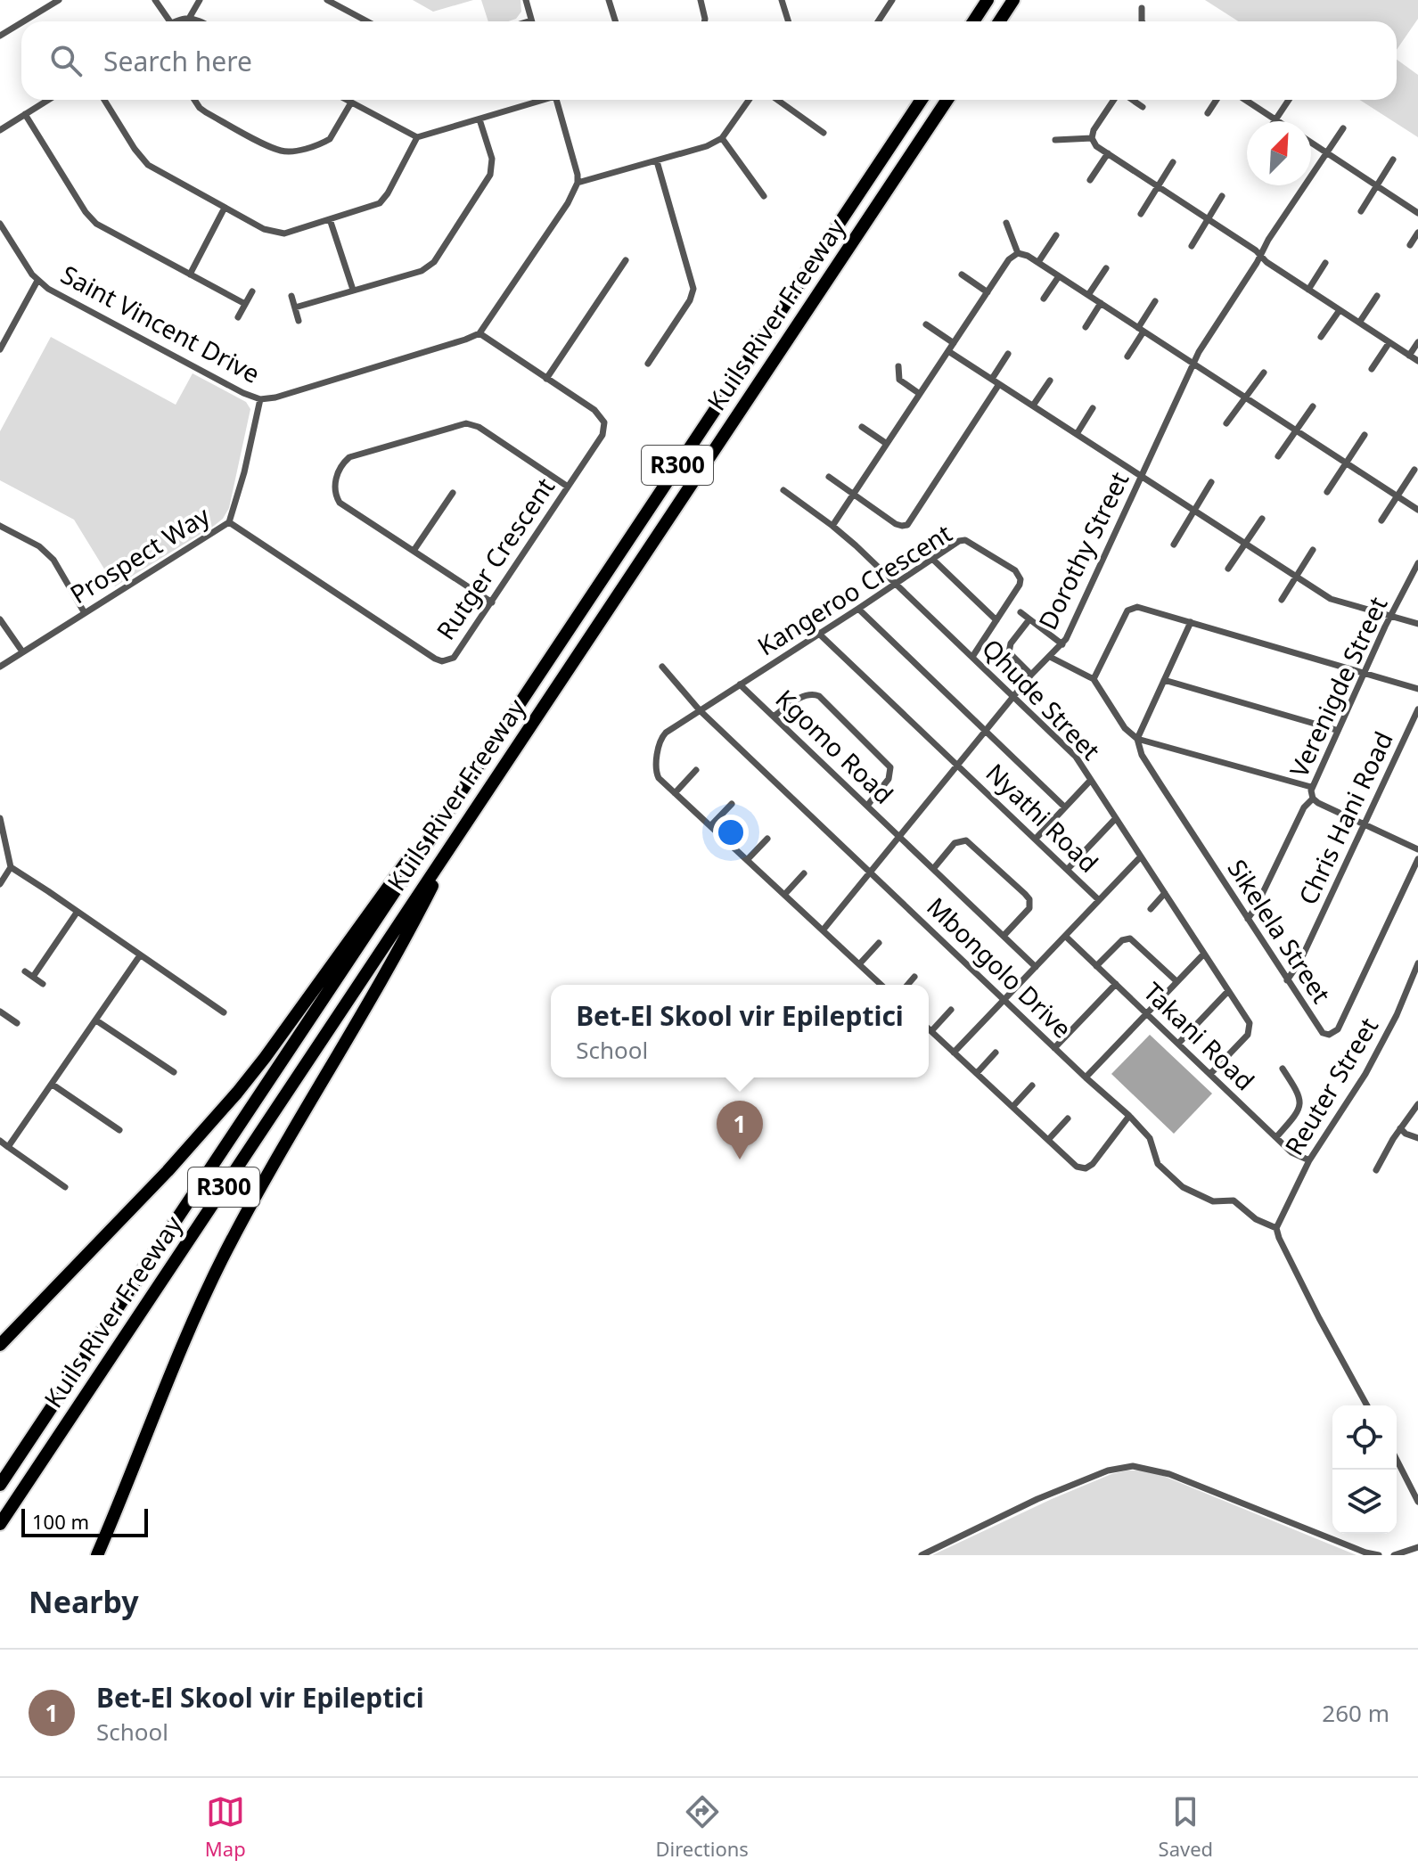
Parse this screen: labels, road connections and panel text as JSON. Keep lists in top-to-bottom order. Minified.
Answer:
{"streets":{"highway":["Kuils River Freeway","R300"],"street":["Saint Vincent Drive","Dorothy Street","Prospect Way","Rutger Crescent","Kangeroo Crescent","Verenigde Street","Qhude Street","Kgomo Road","Nyathi Road","Chris Hani Road","Sikelela Street","Mbongolo Drive","Takani Road","Reuter Street"]},"crossings":[["Saint Vincent Drive","Prospect Way"],["Saint Vincent Drive","Rutger Crescent"],["Dorothy Street","Kangeroo Crescent"],["Dorothy Street","Qhude Street"],["Dorothy Street","Kgomo Road"],["Dorothy Street","Nyathi Road"],["Dorothy Street","Mbongolo Drive"],["Prospect Way","Rutger Crescent"],["Kangeroo Crescent","Qhude Street"],["Kangeroo Crescent","Kgomo Road"],["Kangeroo Crescent","Nyathi Road"],["Kangeroo Crescent","Mbongolo Drive"],["Verenigde Street","Chris Hani Road"],["Qhude Street","Takani Road"],["Chris Hani Road","Sikelela Street"],["Mbongolo Drive","Reuter Street"],["Takani Road","Reuter Street"]],"scale_bar":"100 m","north":"top right","page":{"search":"Search here","popup":["Bet-El Skool vir Epileptici","School"],"pins":"1","scale":"100 m","heading":"Nearby","list":[{"mark":"1","name":"Bet-El Skool vir Epileptici","note":"School","value":"260 m"}],"nav":["Map","Directions","Saved"]}}
